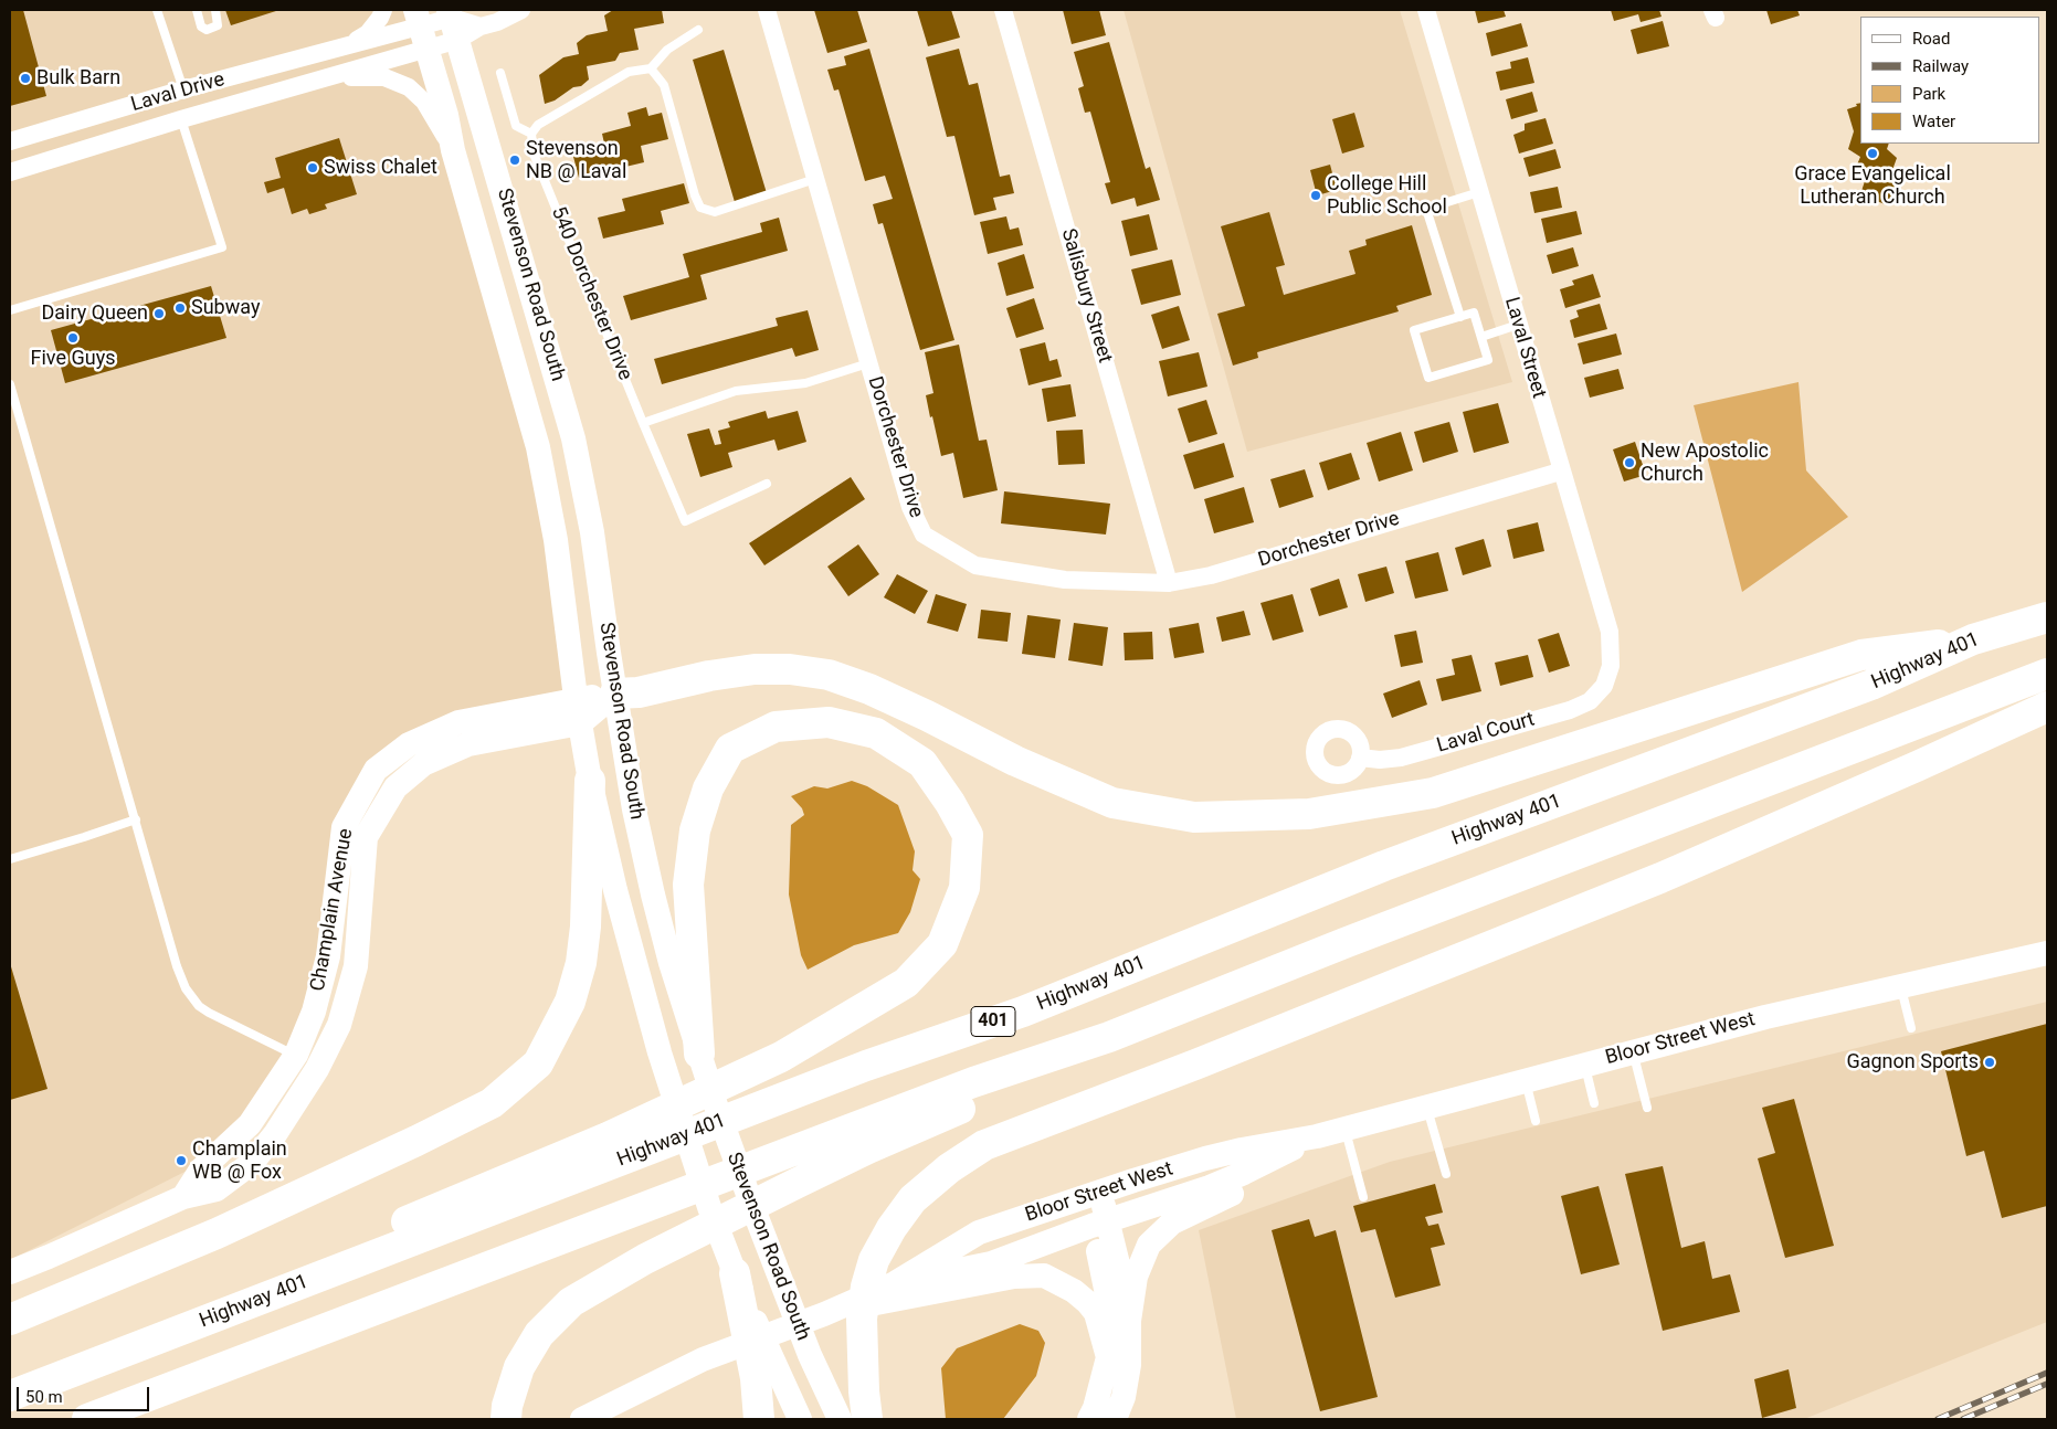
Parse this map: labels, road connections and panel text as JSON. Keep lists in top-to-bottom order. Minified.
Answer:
{"streets":{"highway":["Highway 401","401"],"main road":["Stevenson Road South","Champlain Avenue","Bloor Street West"],"street":["Laval Drive","Salisbury Street","Laval Street","Dorchester Drive","Laval Court"],"lane":["540 Dorchester Drive"]},"crossings":[["Laval Drive","Stevenson Road South"],["Stevenson Road South","Champlain Avenue"],["Salisbury Street","Dorchester Drive"],["Laval Street","Dorchester Drive"],["Laval Street","Laval Court"]],"places":["Bulk Barn","Grace Evangelical Lutheran Church","Stevenson NB @ Laval","Swiss Chalet","College Hill Public School","Subway","Dairy Queen","Five Guys","New Apostolic Church","Gagnon Sports","Champlain WB @ Fox"],"legend":["Road","Railway","Park","Water"],"scale_bar":"50 m"}
